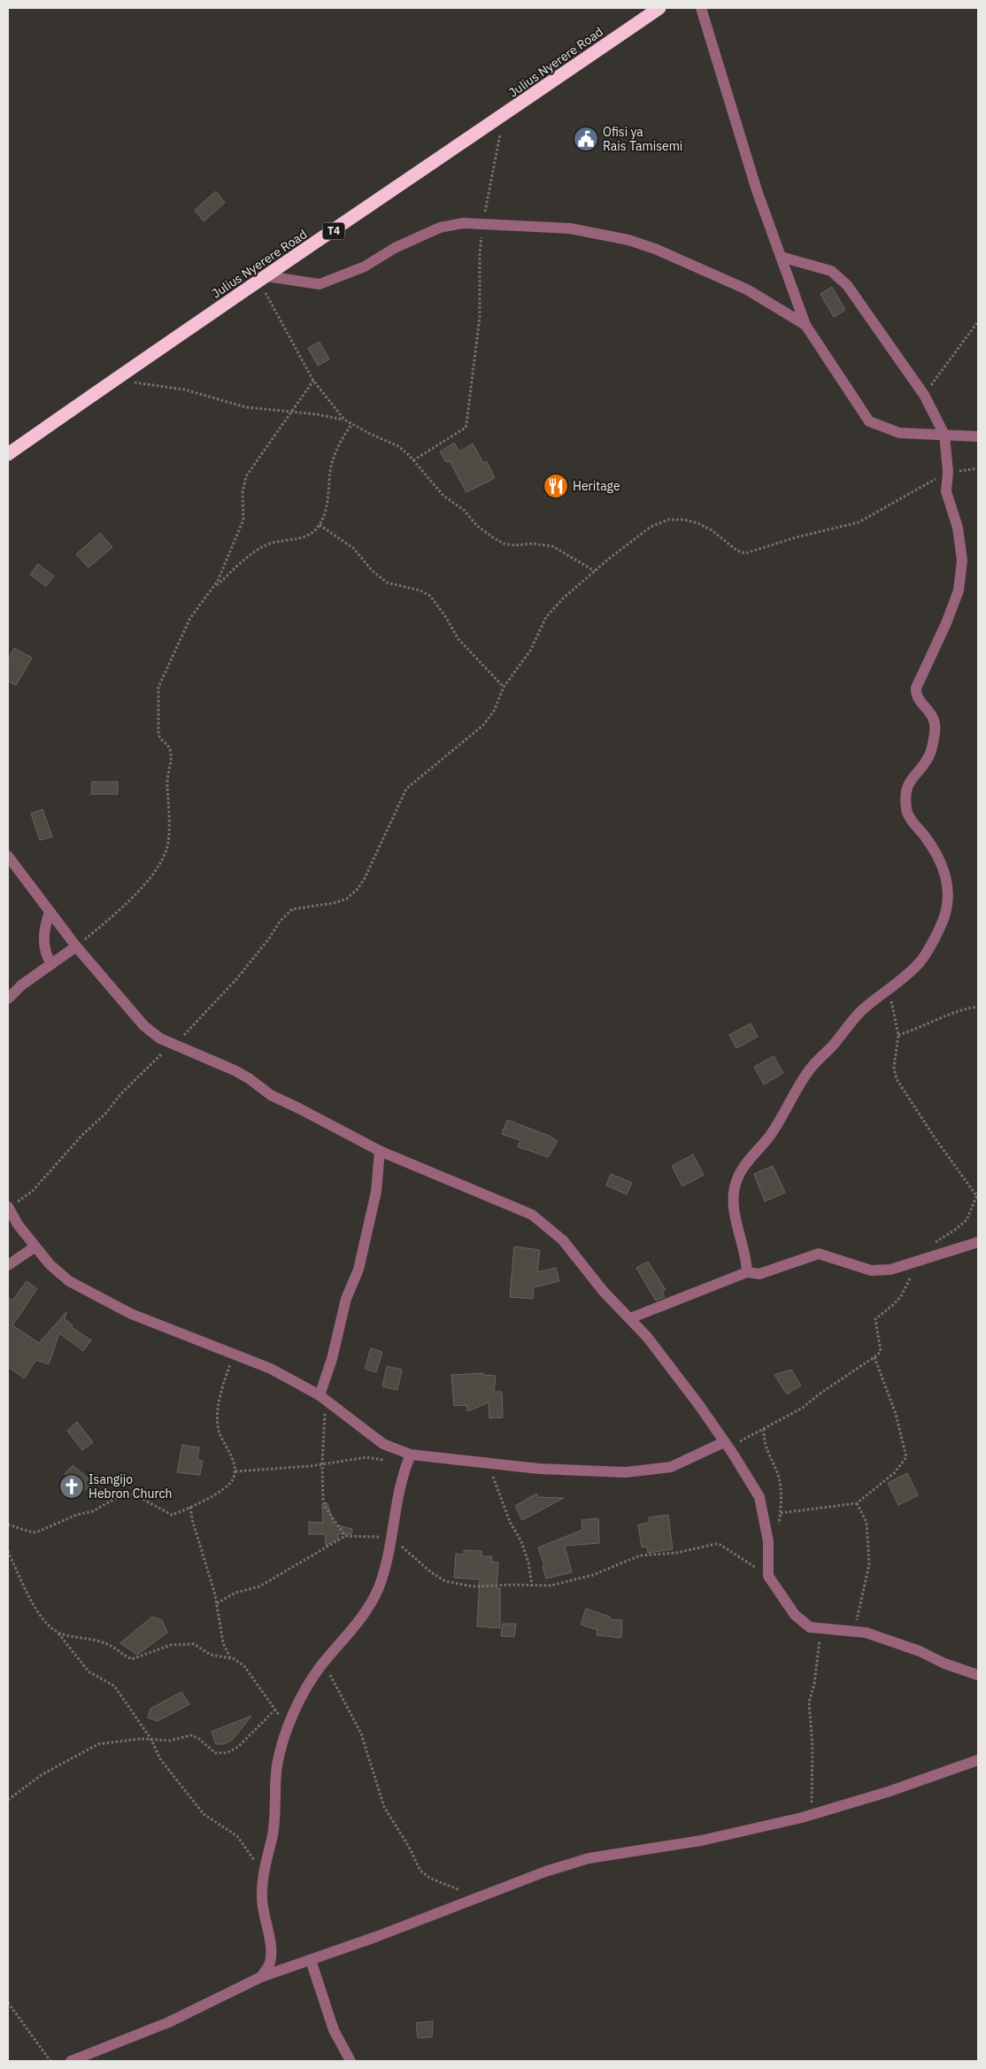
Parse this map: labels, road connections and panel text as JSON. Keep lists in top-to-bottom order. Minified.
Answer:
{"streets":{"highway":["Julius Nyerere Road","T4"]},"places":{"public building":["Ofisi ya Rais Tamisemi"],"restaurant":["Heritage"],"church":["Isangijo Hebron Church"]}}
